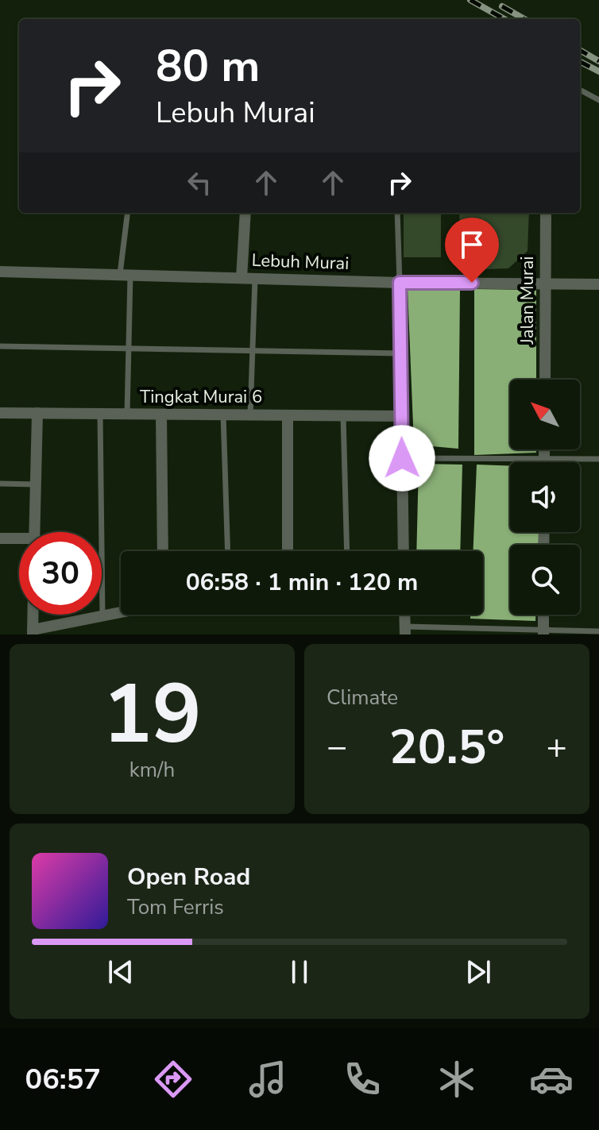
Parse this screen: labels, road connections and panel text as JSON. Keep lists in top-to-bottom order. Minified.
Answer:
{"streets":{"street":["Lebuh Murai","Jalan Murai","Tingkat Murai 6"]},"crossings":[["Lebuh Murai","Jalan Murai"]],"north":"top left","page":{"turn":["80 m","Lebuh Murai"],"limit":"30","trip":"06:58 · 1 min · 120 m","tile":[["19","km/h"],"Climate"],"heat":["−","20.5°","+"],"song":["Open Road","Tom Ferris"],"tabs":"06:57"}}
